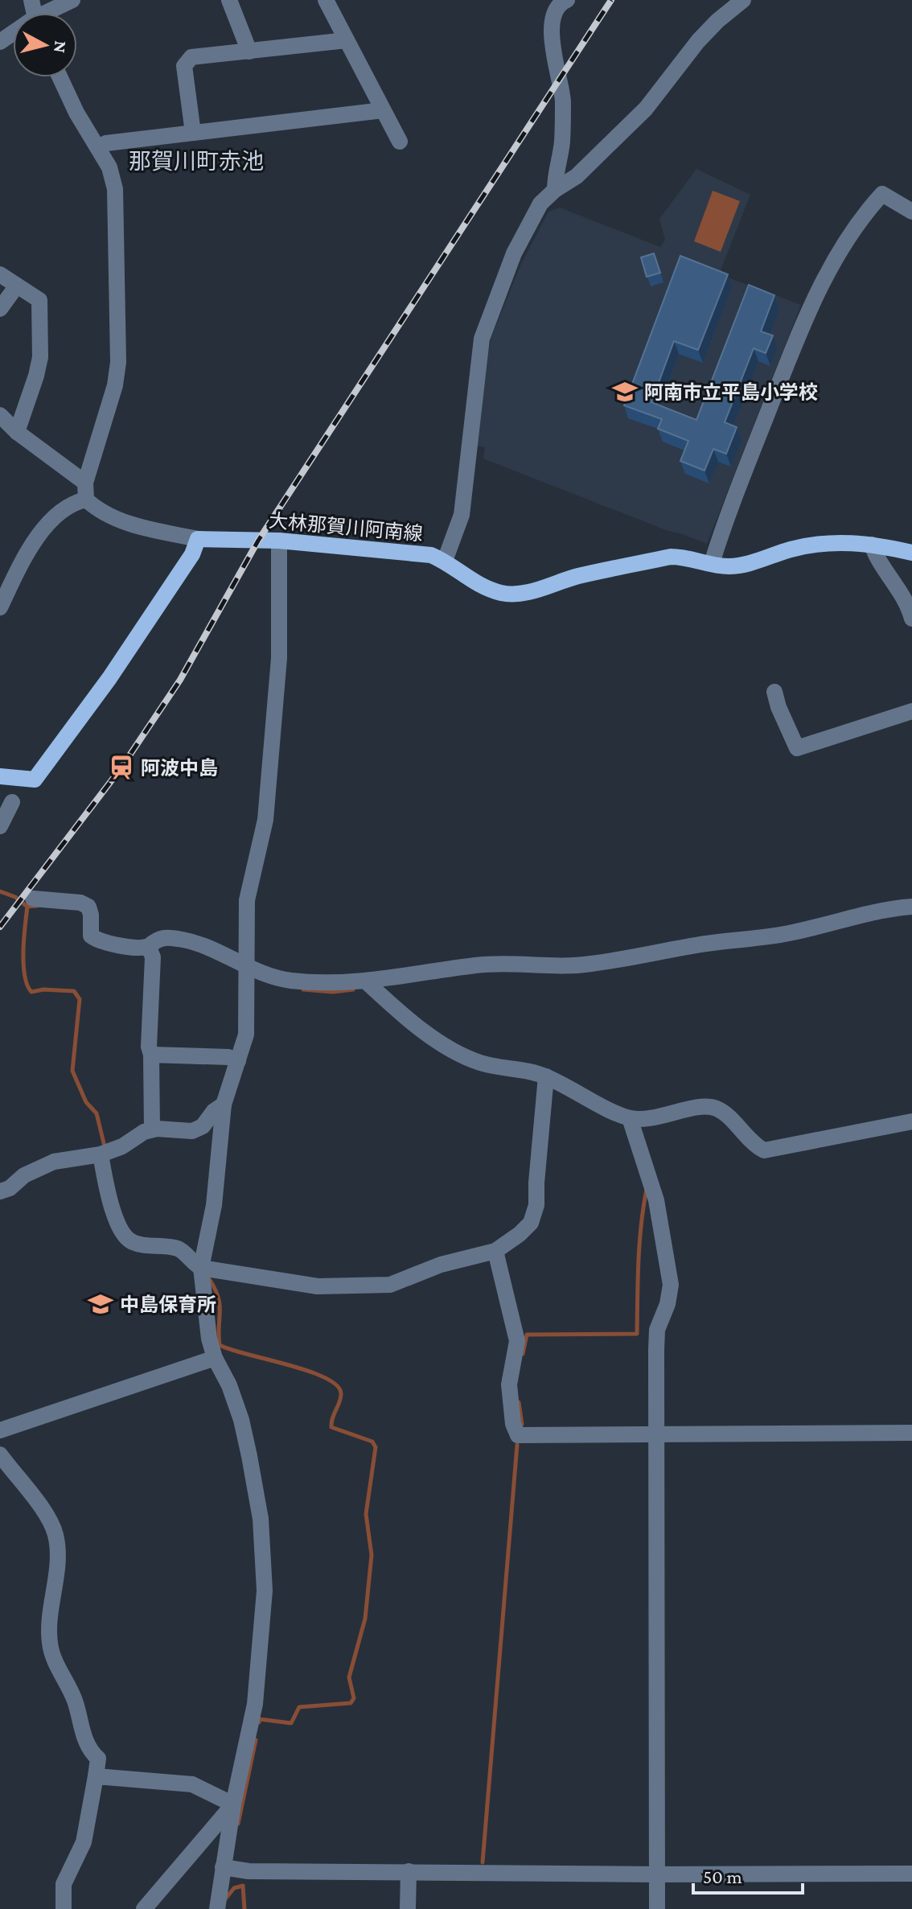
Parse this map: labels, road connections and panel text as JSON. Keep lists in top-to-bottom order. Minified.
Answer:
{"streets":{"main road":["大林那賀川阿南線"]},"districts":["那賀川町赤池"],"places":{"school or university":["阿南市立平島小学校","中島保育所"],"station":["阿波中島"]},"scale_bar":"50 m","north":"right"}
